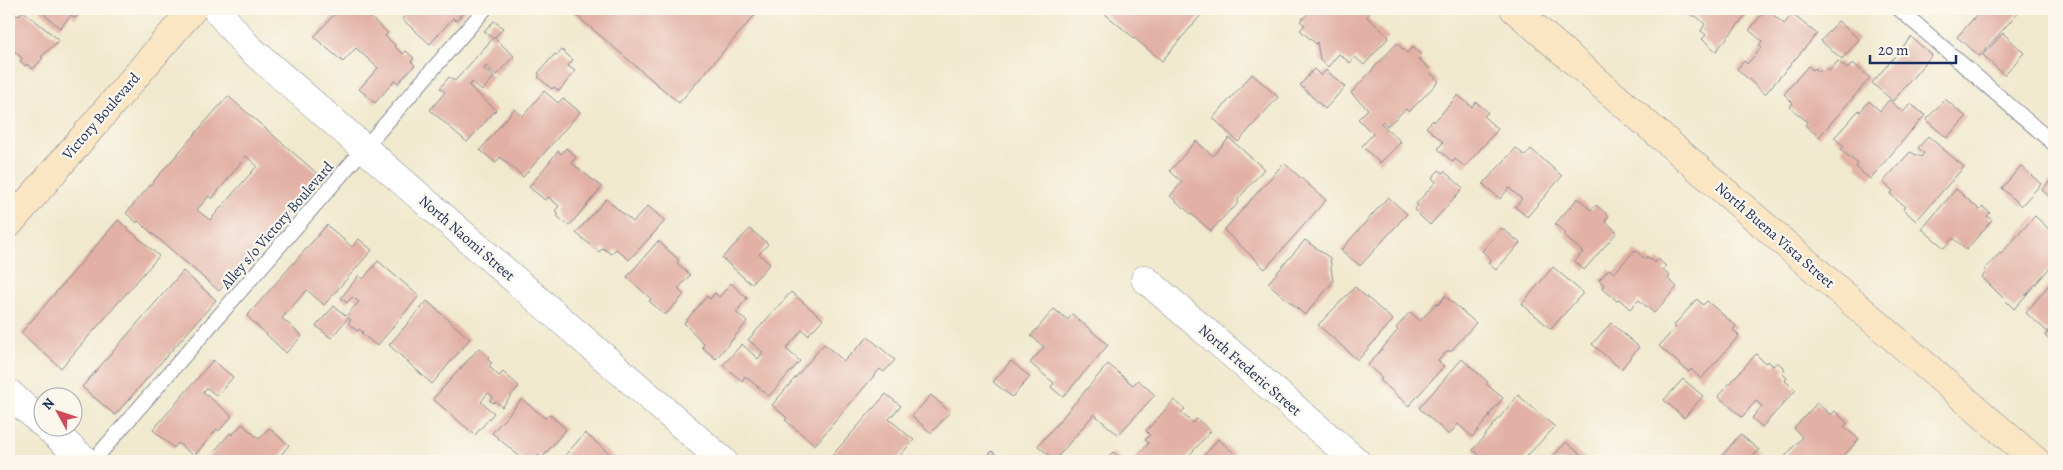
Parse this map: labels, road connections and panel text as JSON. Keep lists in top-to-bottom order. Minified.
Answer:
{"streets":{"main road":["Victory Boulevard","North Buena Vista Street"],"street":["North Naomi Street","North Frederic Street"],"lane":["Alley s/o Victory Boulevard"]},"crossings":[["Alley s/o Victory Boulevard","North Naomi Street"]],"scale_bar":"20 m","north":"top left"}
